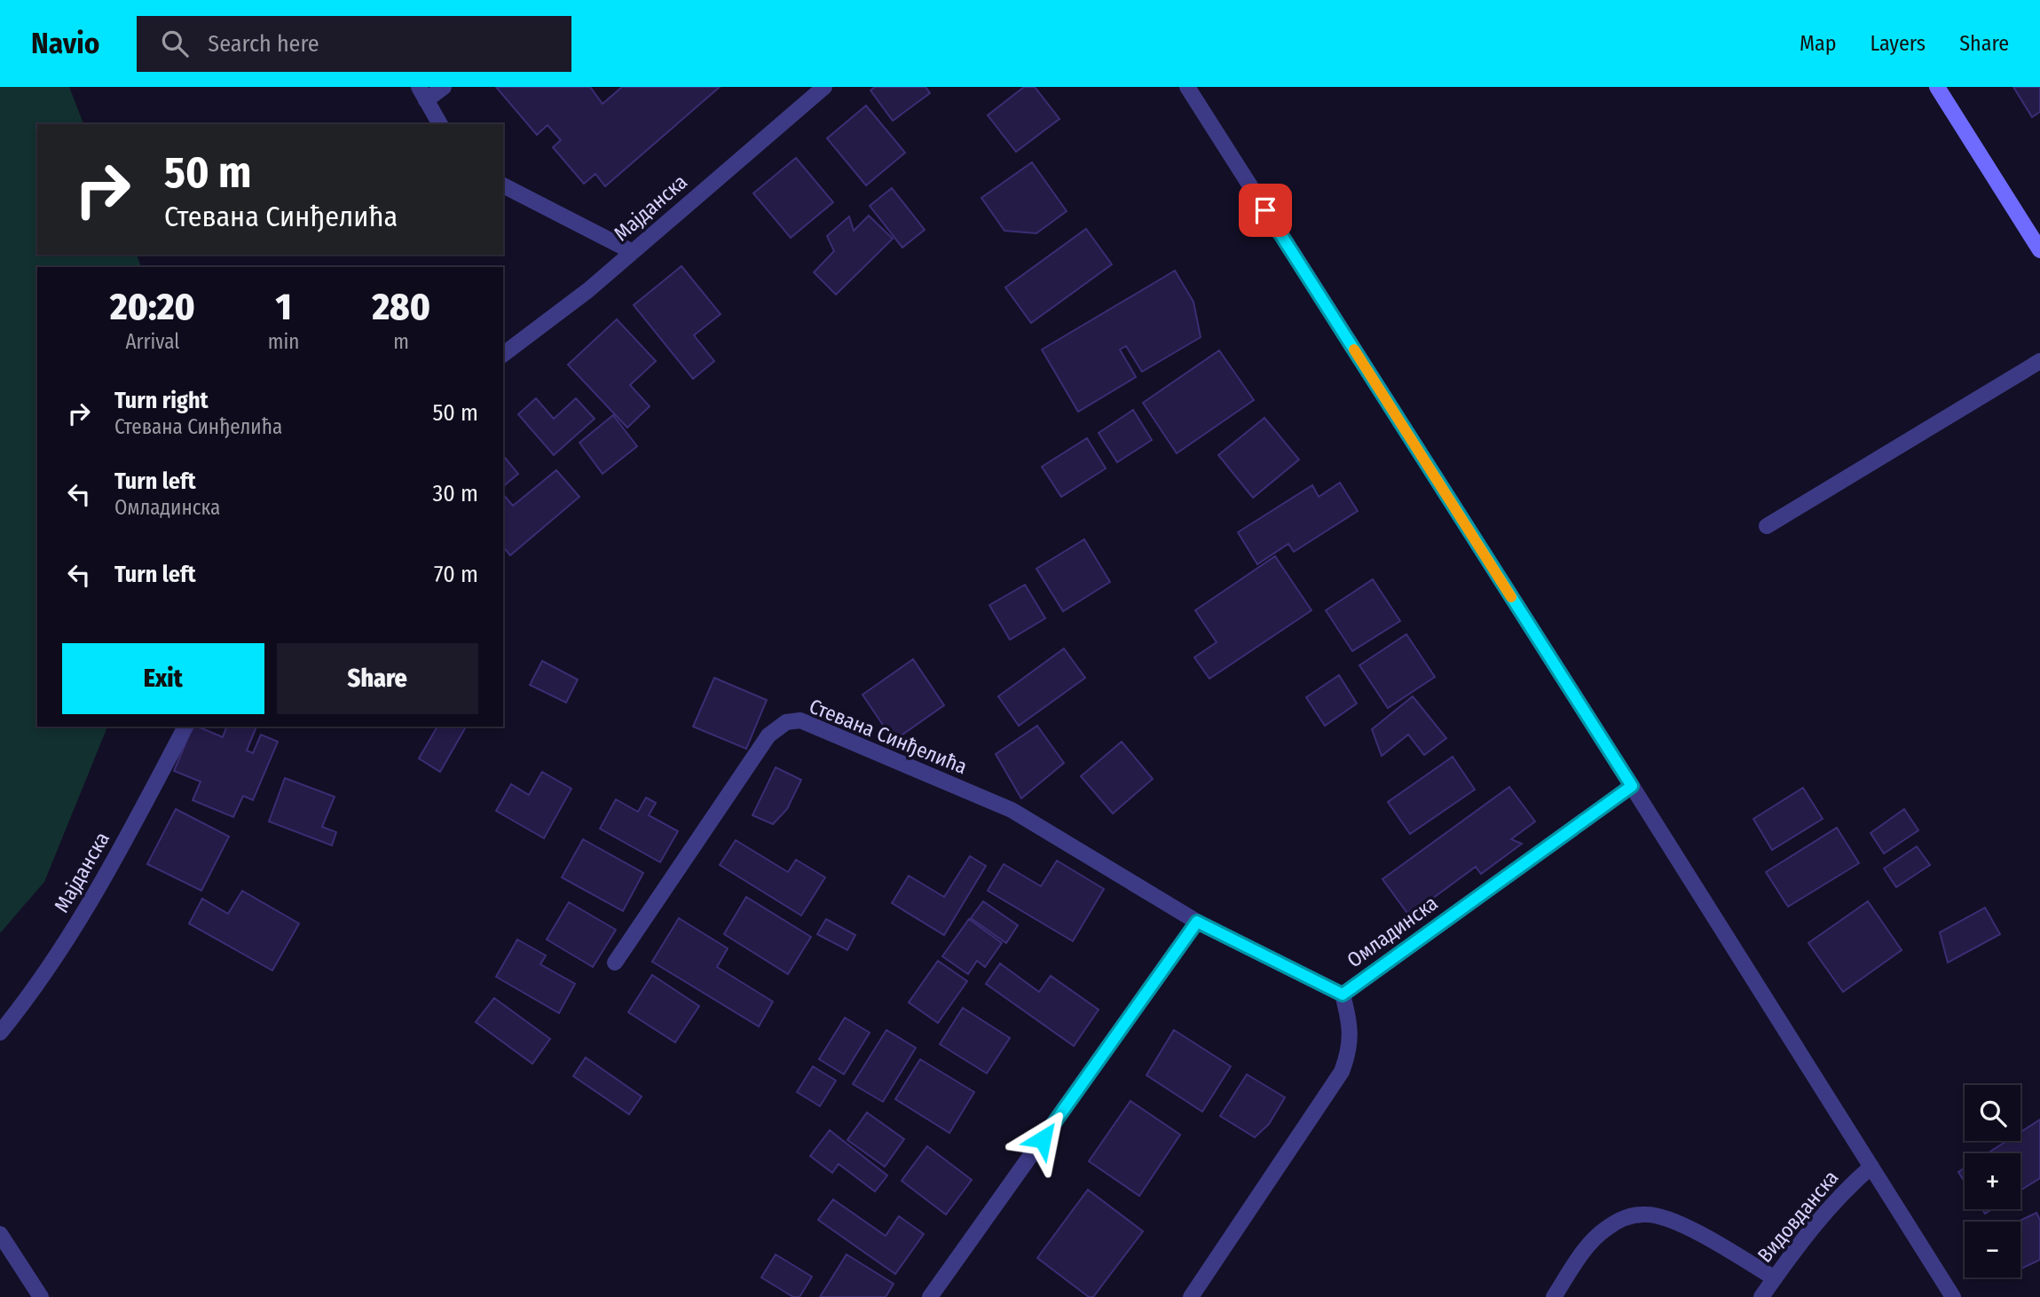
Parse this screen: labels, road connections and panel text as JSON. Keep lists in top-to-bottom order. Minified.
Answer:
{"streets":{"street":["Мајданска","Стевана Синђелића","Омладинска","Видовданска"]},"crossings":[["Стевана Синђелића","Омладинска"]],"page":{"header":"Navio","search":"Search here","nav":["Map","Layers","Share"],"turn":["50 m","Стевана Синђелића"],"eta":["20:20","Arrival","1","min","280","m"],"list":[{"name":"Turn right","note":"Стевана Синђелића","value":"50 m"},{"name":"Turn left","note":"Омладинска","value":"30 m"},{"name":"Turn left","value":"70 m"}],"buttons":["Exit","Share"],"map_buttons":["+","−"]}}
